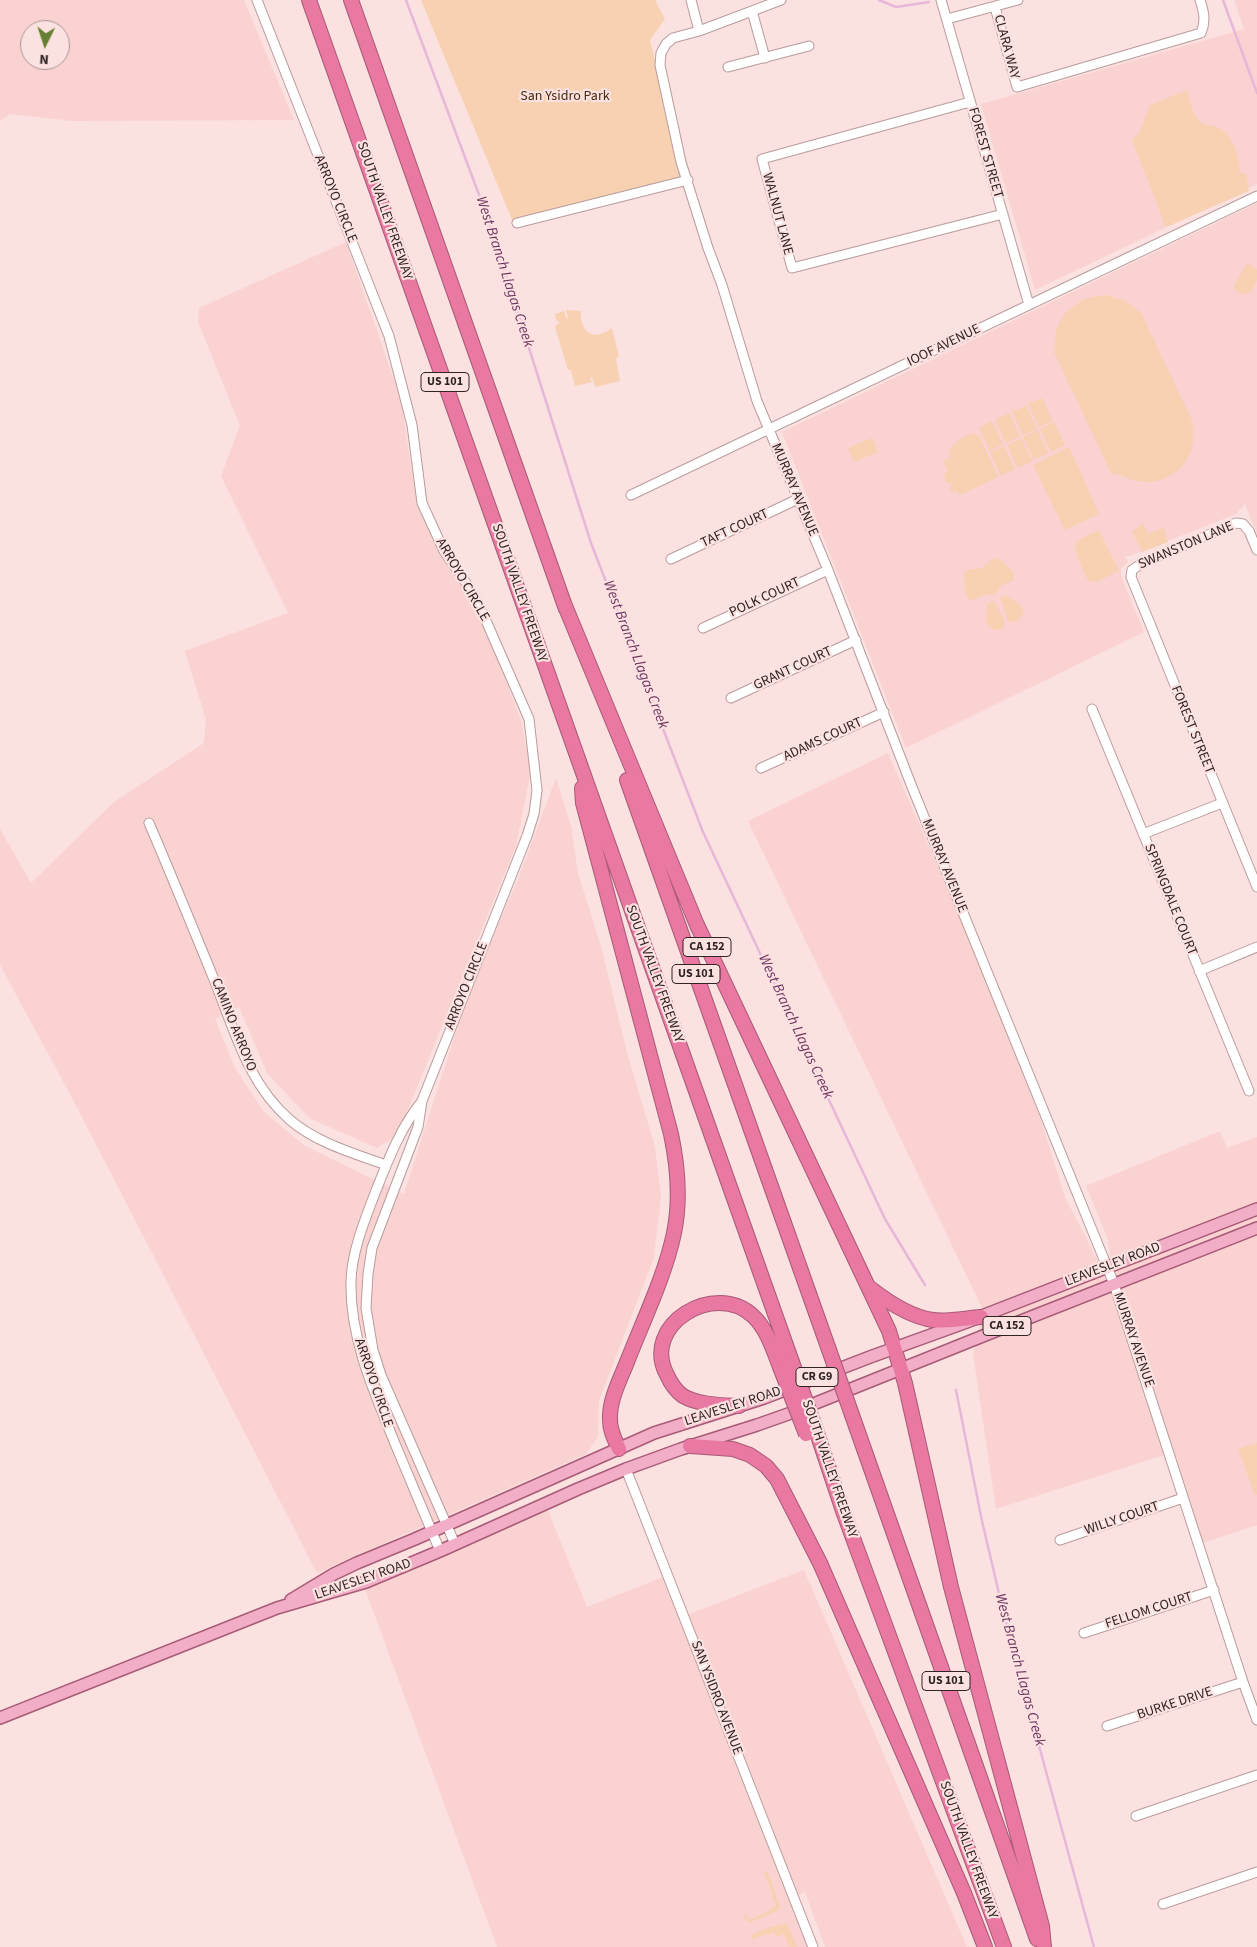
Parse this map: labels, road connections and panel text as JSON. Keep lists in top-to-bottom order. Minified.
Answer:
{"streets":{"highway":["SOUTH VALLEY FREEWAY","US 101","CA 152"],"main road":["LEAVESLEY ROAD","CR G9","SAN YSIDRO AVENUE"],"street":["CLARA WAY","FOREST STREET","ARROYO CIRCLE","WALNUT LANE","IOOF AVENUE","MURRAY AVENUE","TAFT COURT","SWANSTON LANE","POLK COURT","GRANT COURT","ADAMS COURT","SPRINGDALE COURT","CAMINO ARROYO","WILLY COURT","FELLOM COURT","BURKE DRIVE"]},"crossings":[["FOREST STREET","WALNUT LANE"],["FOREST STREET","IOOF AVENUE"],["FOREST STREET","SWANSTON LANE"],["ARROYO CIRCLE","CAMINO ARROYO"],["ARROYO CIRCLE","LEAVESLEY ROAD"],["IOOF AVENUE","MURRAY AVENUE"],["US 101","CA 152"],["MURRAY AVENUE","TAFT COURT"],["MURRAY AVENUE","POLK COURT"],["MURRAY AVENUE","GRANT COURT"],["MURRAY AVENUE","ADAMS COURT"],["MURRAY AVENUE","LEAVESLEY ROAD"],["MURRAY AVENUE","WILLY COURT"],["MURRAY AVENUE","FELLOM COURT"],["MURRAY AVENUE","BURKE DRIVE"],["CA 152","LEAVESLEY ROAD"],["LEAVESLEY ROAD","SAN YSIDRO AVENUE"]],"water":["West Branch Llagas Creek"],"parks":["San Ysidro Park"],"north":"bottom"}
